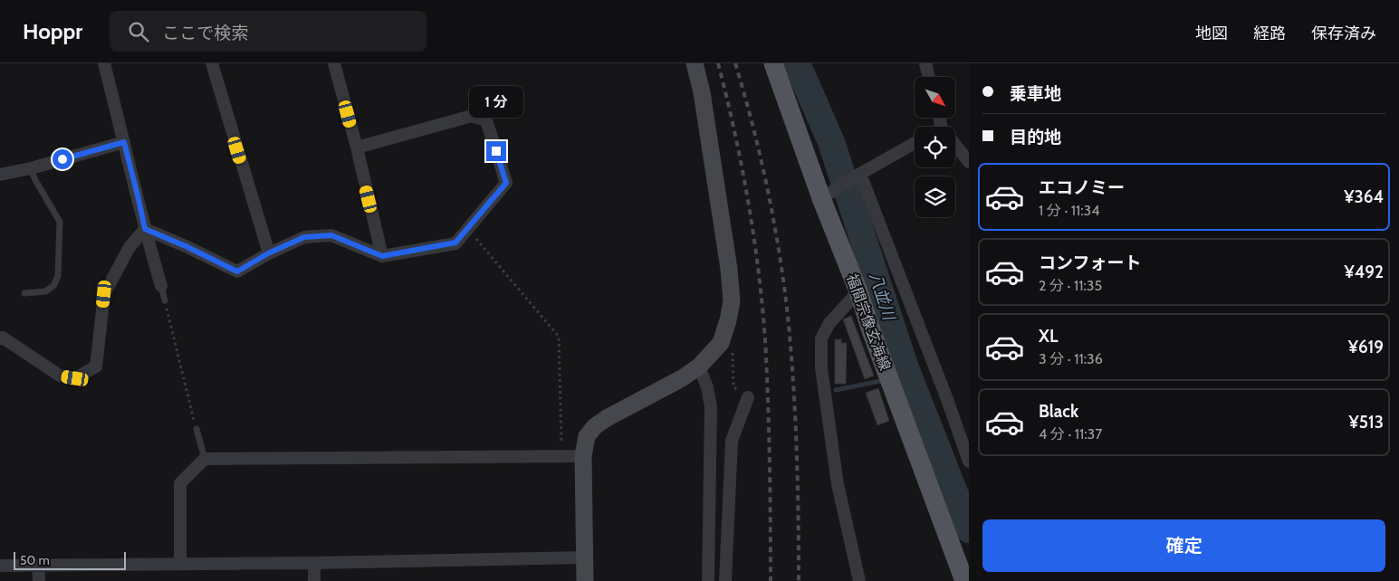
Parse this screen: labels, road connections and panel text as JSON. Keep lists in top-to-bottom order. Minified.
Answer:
{"streets":{"main road":["福間宗像玄海線"]},"water":["八並川"],"scale_bar":"50 m","north":"bottom right","page":{"header":"Hoppr","search":"ここで検索","nav":["地図","経路","保存済み"],"banner":["乗車地","目的地"],"bubble":"1 分","list":[{"name":"エコノミー","note":"1 分 · 11:34","value":"¥364"},{"name":"コンフォート","note":"2 分 · 11:35","value":"¥492"},{"name":"XL","note":"3 分 · 11:36","value":"¥619"},{"name":"Black","note":"4 分 · 11:37","value":"¥513"}],"buttons":"確定","scale":"50 m"}}
